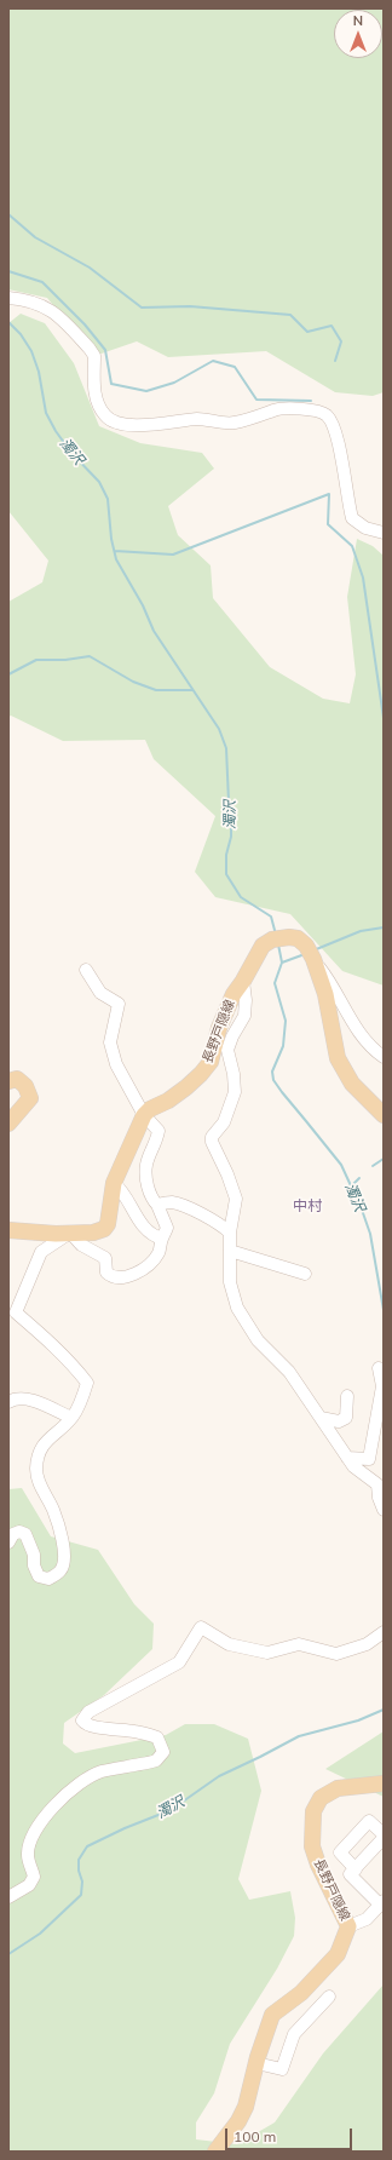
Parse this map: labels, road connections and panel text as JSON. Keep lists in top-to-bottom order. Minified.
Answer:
{"streets":{"main road":["長野戸隠線"]},"districts":["中村"],"water":["濁沢"],"scale_bar":"100 m","north":"top"}
